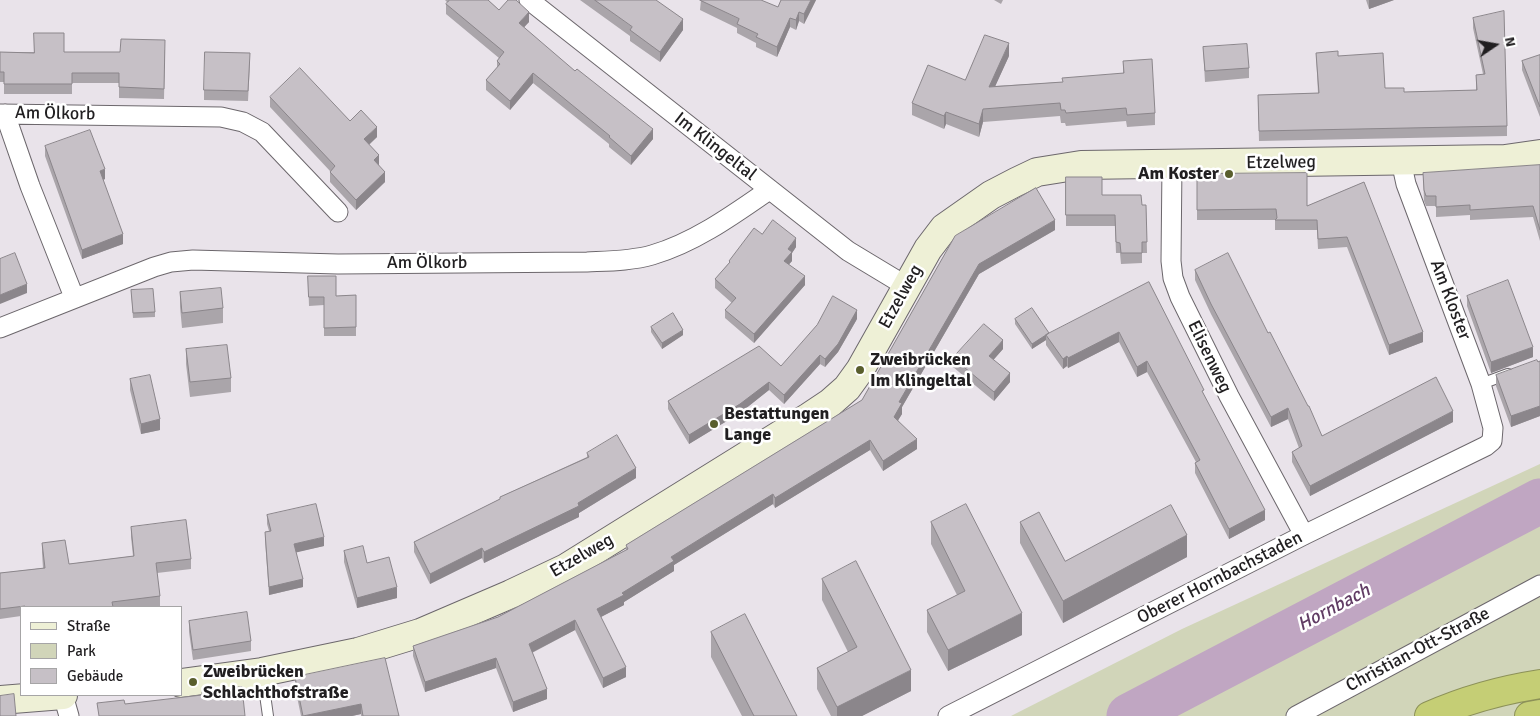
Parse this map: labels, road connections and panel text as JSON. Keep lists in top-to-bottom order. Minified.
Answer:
{"streets":{"street":["Am Ölkorb","Im Klingeltal","Etzelweg","Am Kloster","Elisenweg","Oberer Hornbachstaden","Christian-Ott-Straße"]},"crossings":[["Am Ölkorb","Im Klingeltal"],["Im Klingeltal","Etzelweg"],["Etzelweg","Am Kloster"],["Etzelweg","Elisenweg"],["Am Kloster","Oberer Hornbachstaden"],["Elisenweg","Oberer Hornbachstaden"]],"water":["Hornbach"],"places":["Am Koster","Zweibrücken Im Klingeltal","Bestattungen Lange","Zweibrücken Schlachthofstraße"],"legend":["Straße","Park","Gebäude"],"north":"right"}
